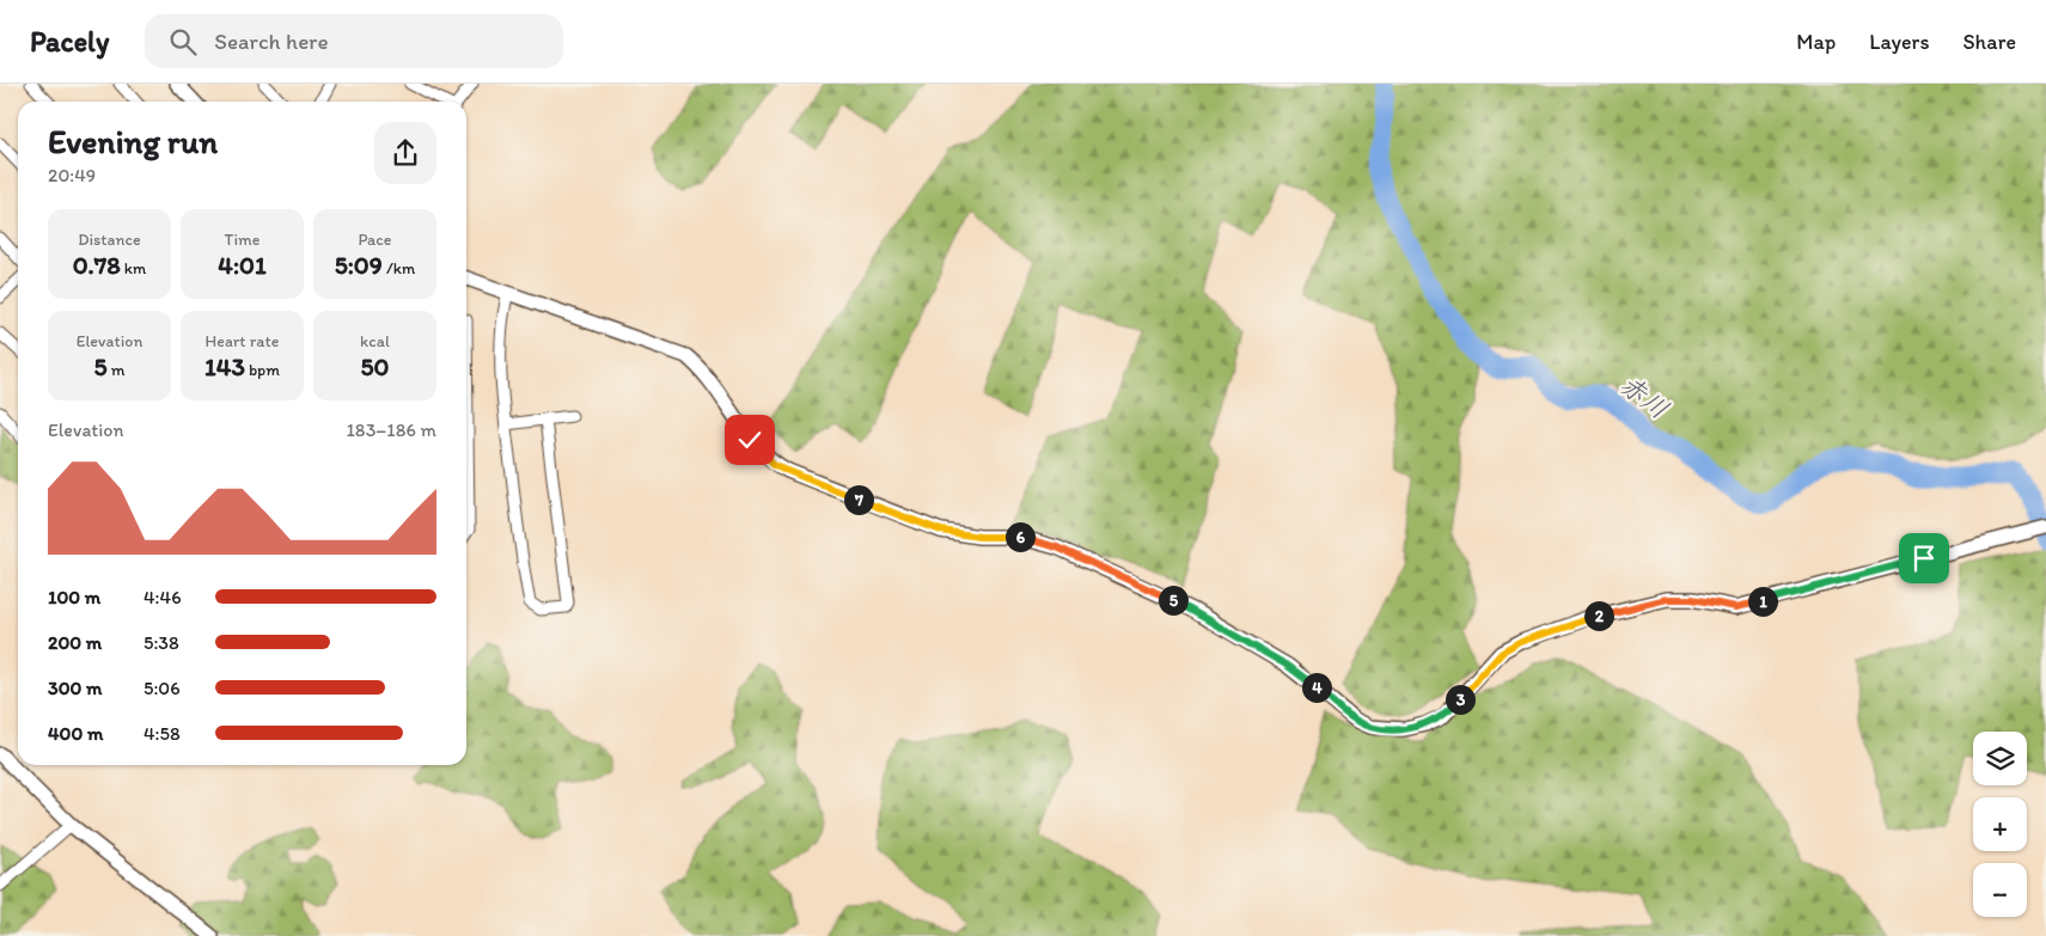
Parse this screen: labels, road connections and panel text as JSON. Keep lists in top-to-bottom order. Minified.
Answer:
{"water":["赤川"],"page":{"header":"Pacely","search":"Search here","nav":["Map","Layers","Share"],"heading":["Evening run","20:49"],"stats":[["Distance","0.78 km"],["Time","4:01"],["Pace","5:09 /km"],["Elevation","5 m"],["Heart rate","143 bpm"],["kcal","50"]],"chart":["Elevation","183–186 m"],"pins":["7","6","5","1","2","4","3"],"list":[{"name":"100 m","note":"4:46"},{"name":"200 m","note":"5:38"},{"name":"300 m","note":"5:06"},{"name":"400 m","note":"4:58"}],"map_buttons":["+","−"]}}
